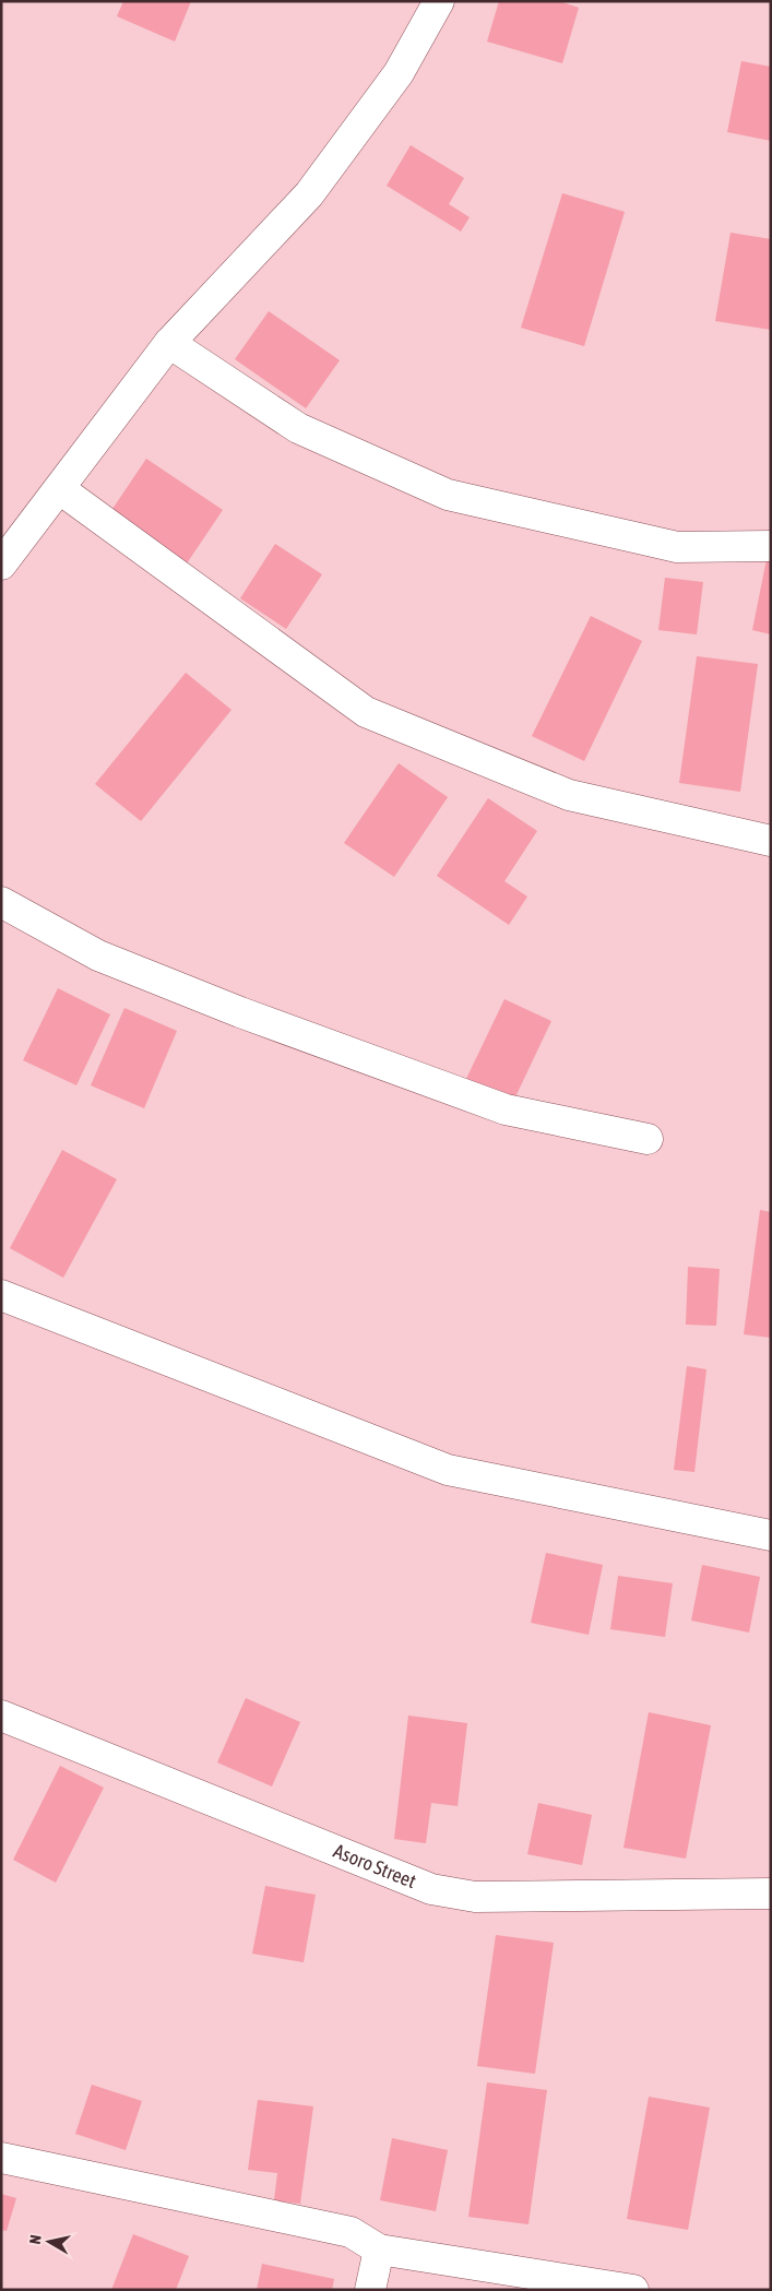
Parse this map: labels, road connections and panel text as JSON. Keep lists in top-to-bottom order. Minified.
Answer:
{"streets":{"street":["Asoro Street"]},"north":"left"}
